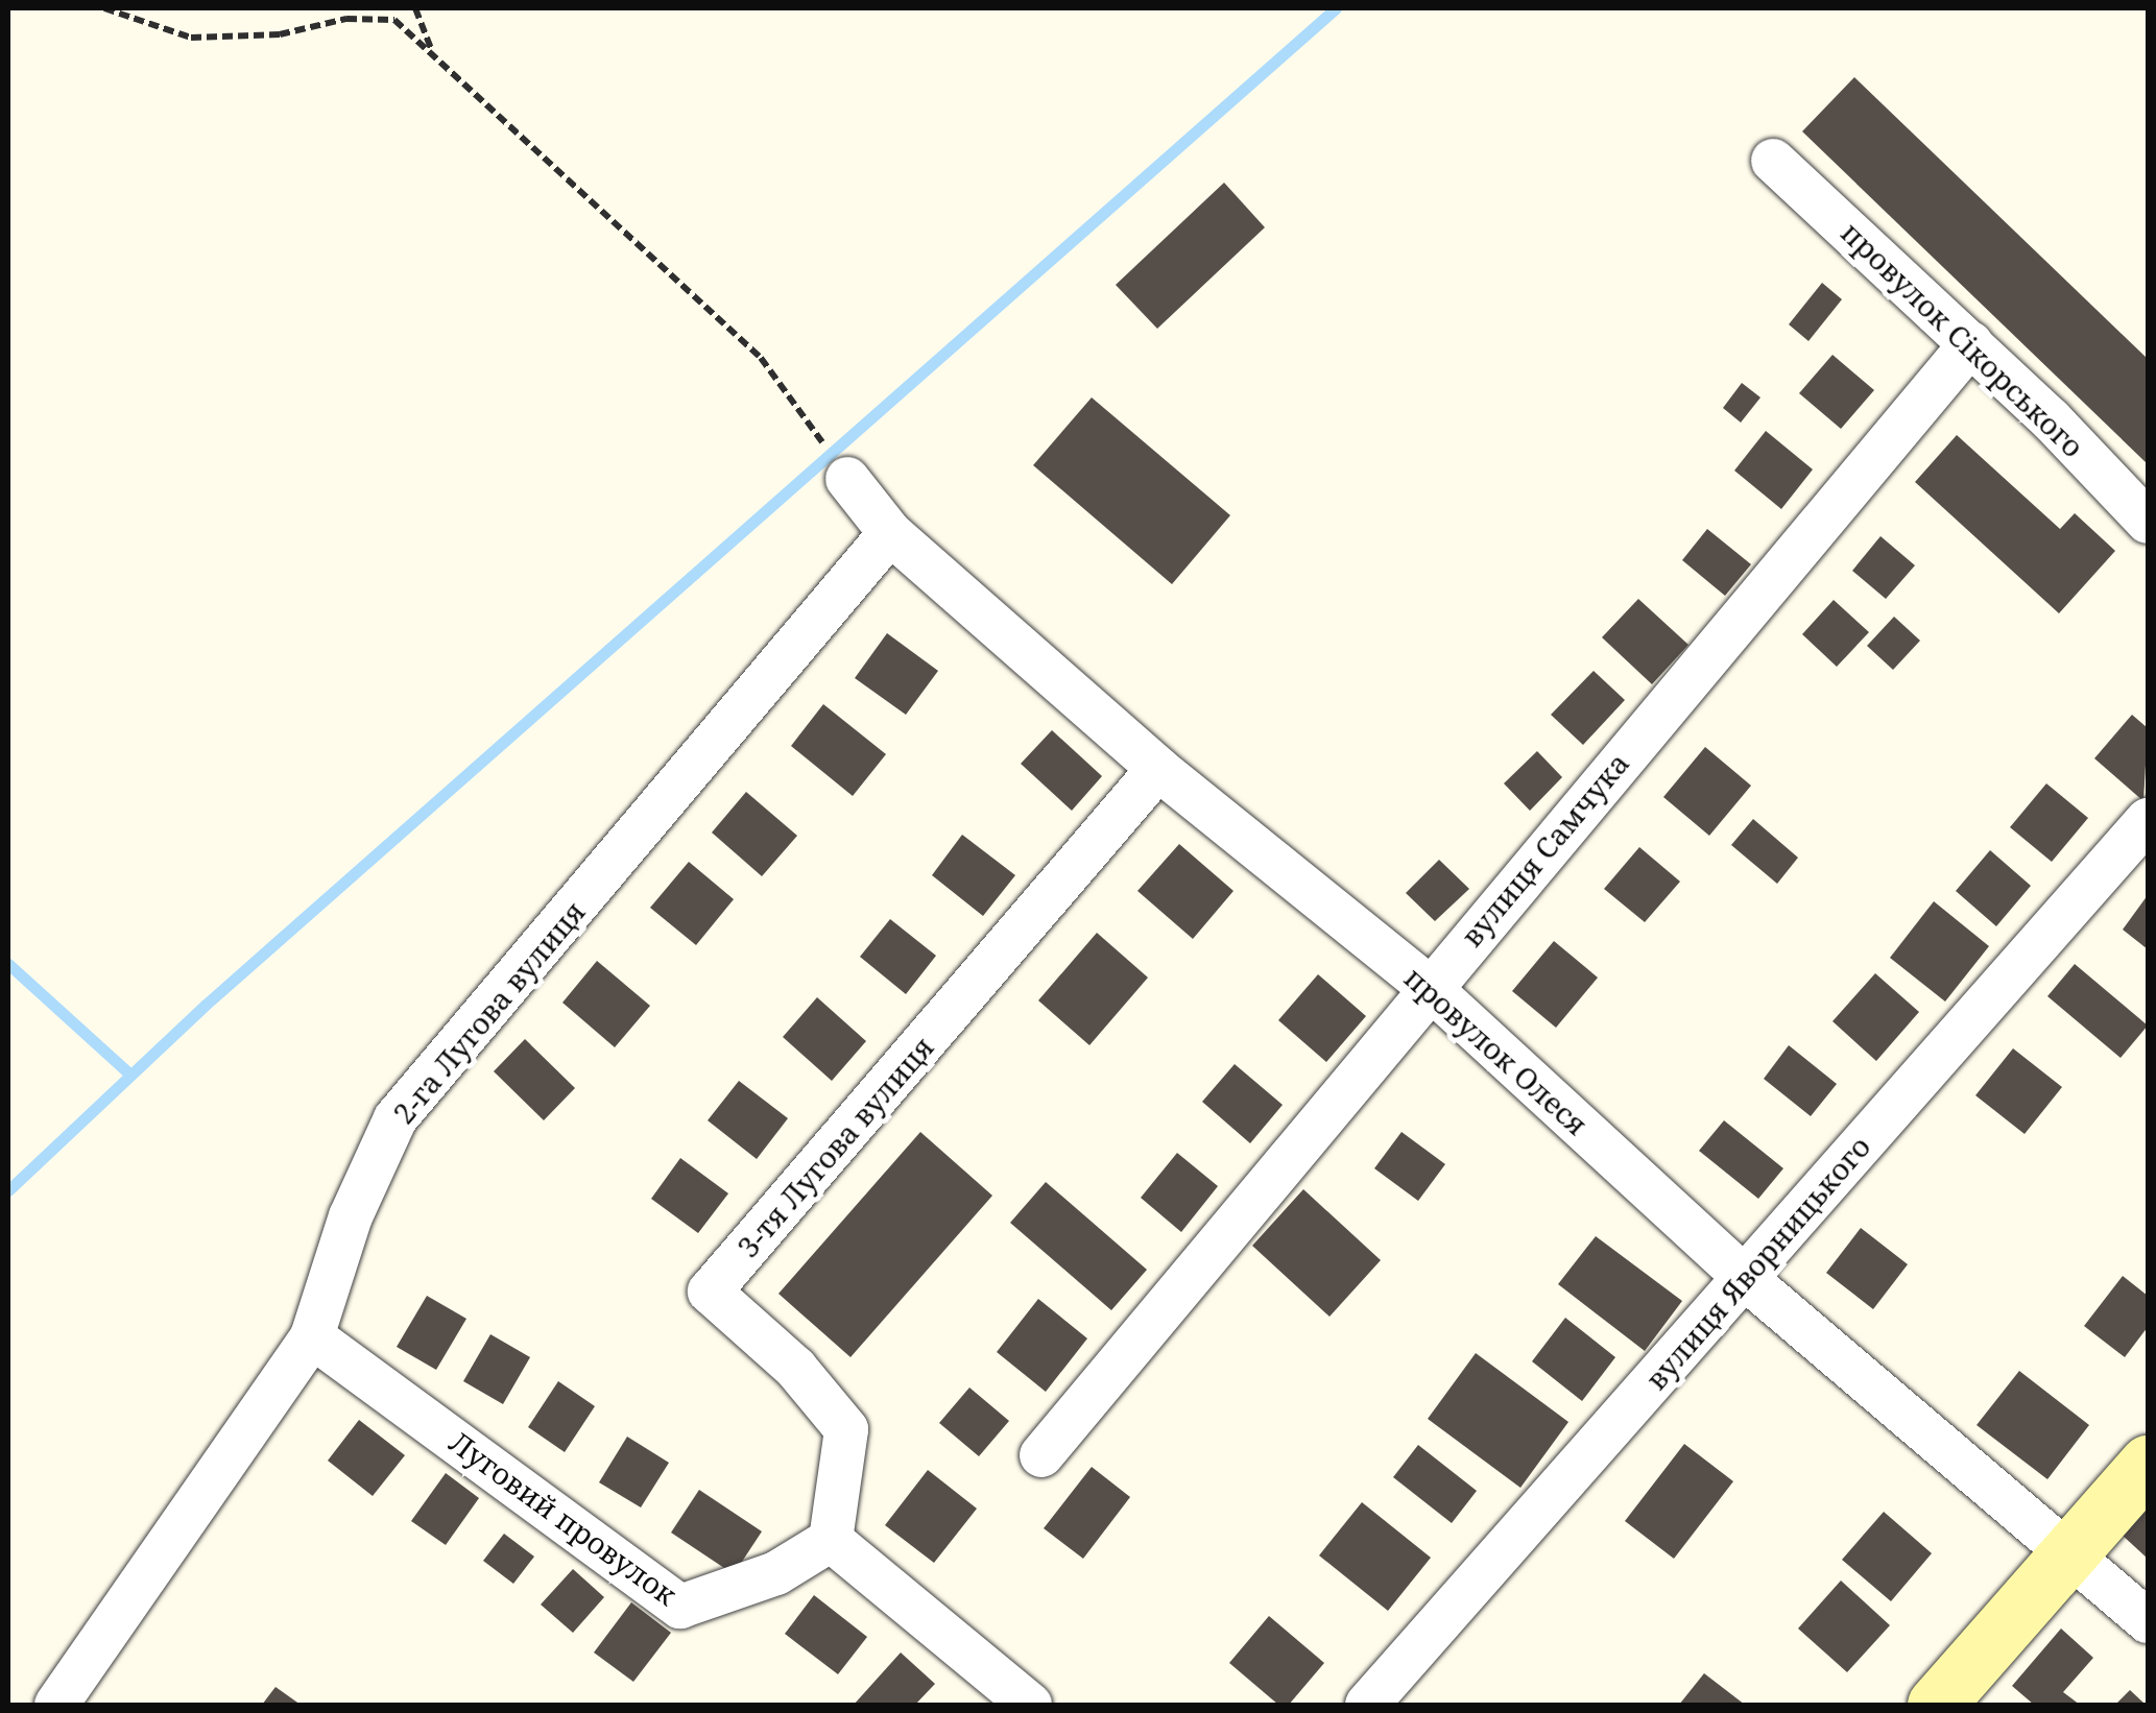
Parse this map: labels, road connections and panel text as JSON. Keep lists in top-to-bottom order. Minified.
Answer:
{"streets":{"street":["провулок Сікорського","вулиця Самчука","2-га Лугова вулиця","провулок Олеся","3-тя Лугова вулиця","вулиця Яворницького","Луговий провулок"]},"crossings":[["провулок Сікорського","вулиця Самчука"],["вулиця Самчука","провулок Олеся"],["2-га Лугова вулиця","провулок Олеся"],["2-га Лугова вулиця","Луговий провулок"],["провулок Олеся","3-тя Лугова вулиця"],["провулок Олеся","вулиця Яворницького"],["3-тя Лугова вулиця","Луговий провулок"]]}
